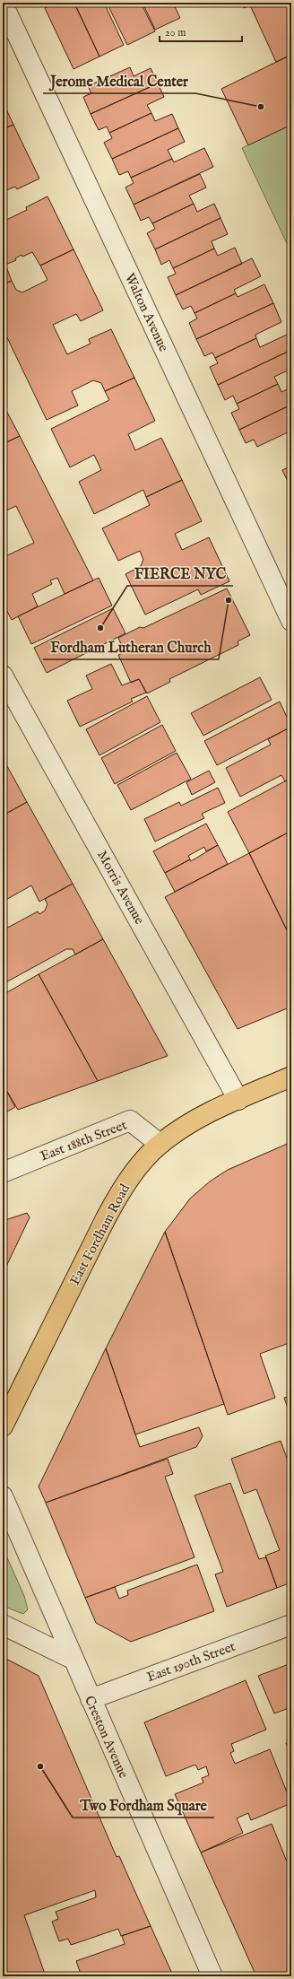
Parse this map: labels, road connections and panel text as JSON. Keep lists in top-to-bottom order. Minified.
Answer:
{"streets":{"main road":["East Fordham Road"],"street":["Walton Avenue","Morris Avenue","East 188th Street","East 190th Street","Creston Avenue"]},"crossings":[["Morris Avenue","East Fordham Road"],["East 188th Street","East Fordham Road"],["East 190th Street","Creston Avenue"]],"places":["Jerome Medical Center","Fordham Lutheran Church","FIERCE NYC","Two Fordham Square"],"scale_bar":"20 m"}
